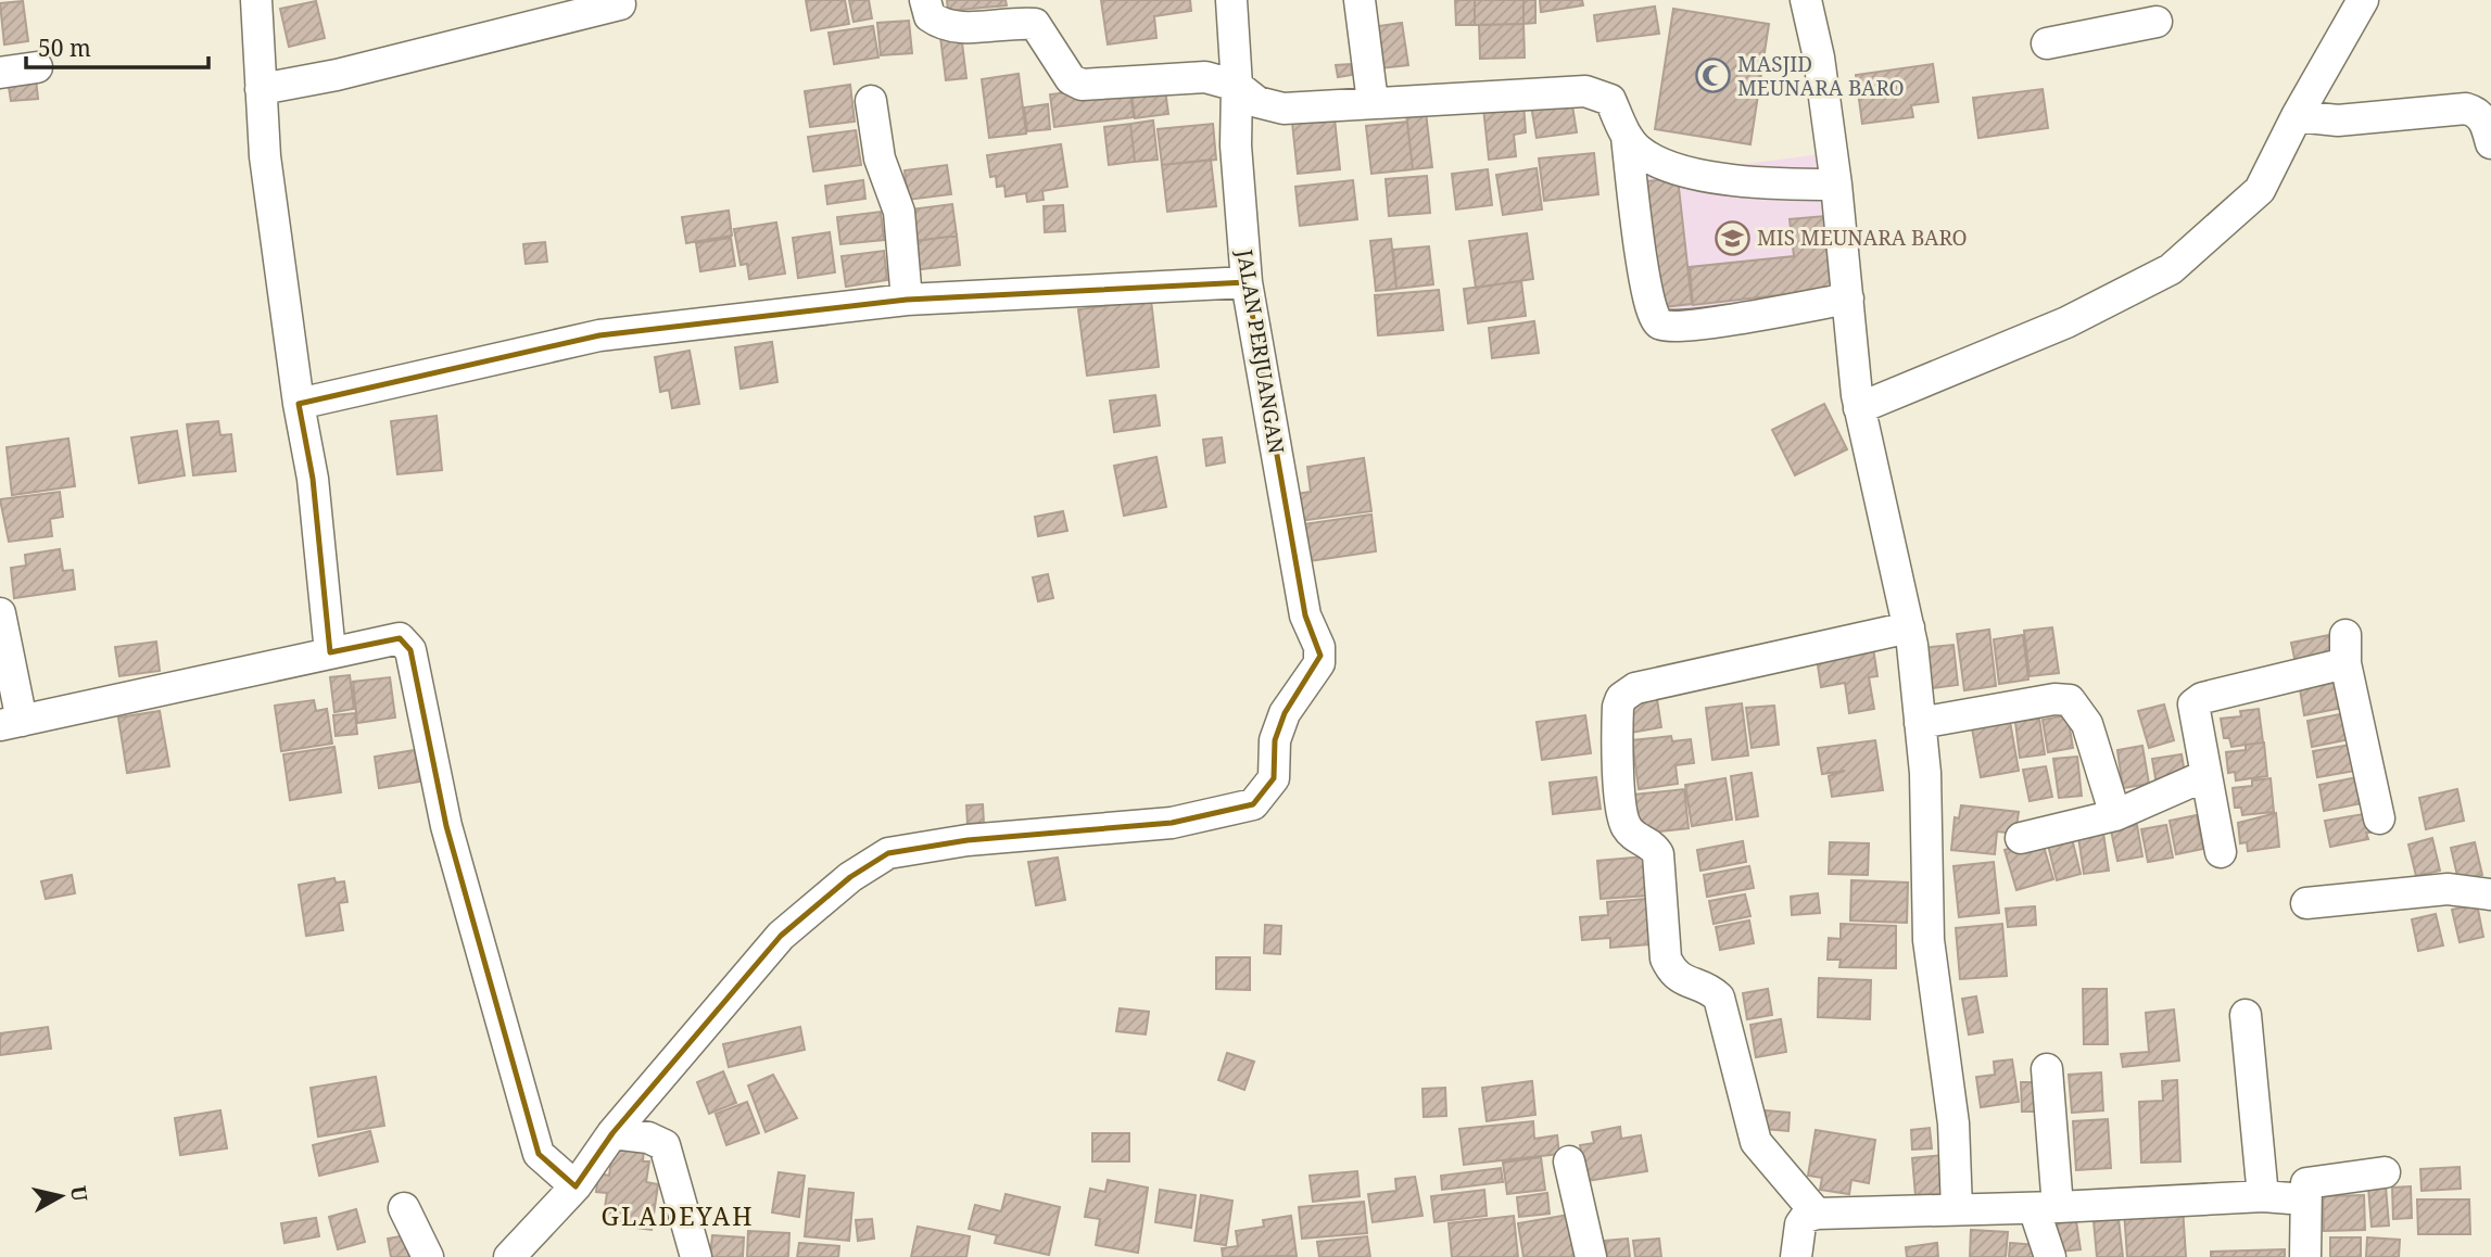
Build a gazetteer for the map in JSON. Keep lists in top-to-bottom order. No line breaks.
{"streets":{"street":["JALAN PERJUANGAN"]},"districts":["GLADEYAH"],"places":{"mosque":["MASJID MEUNARA BARO"],"school or university":["MIS MEUNARA BARO"]},"scale_bar":"50 m","north":"right"}
